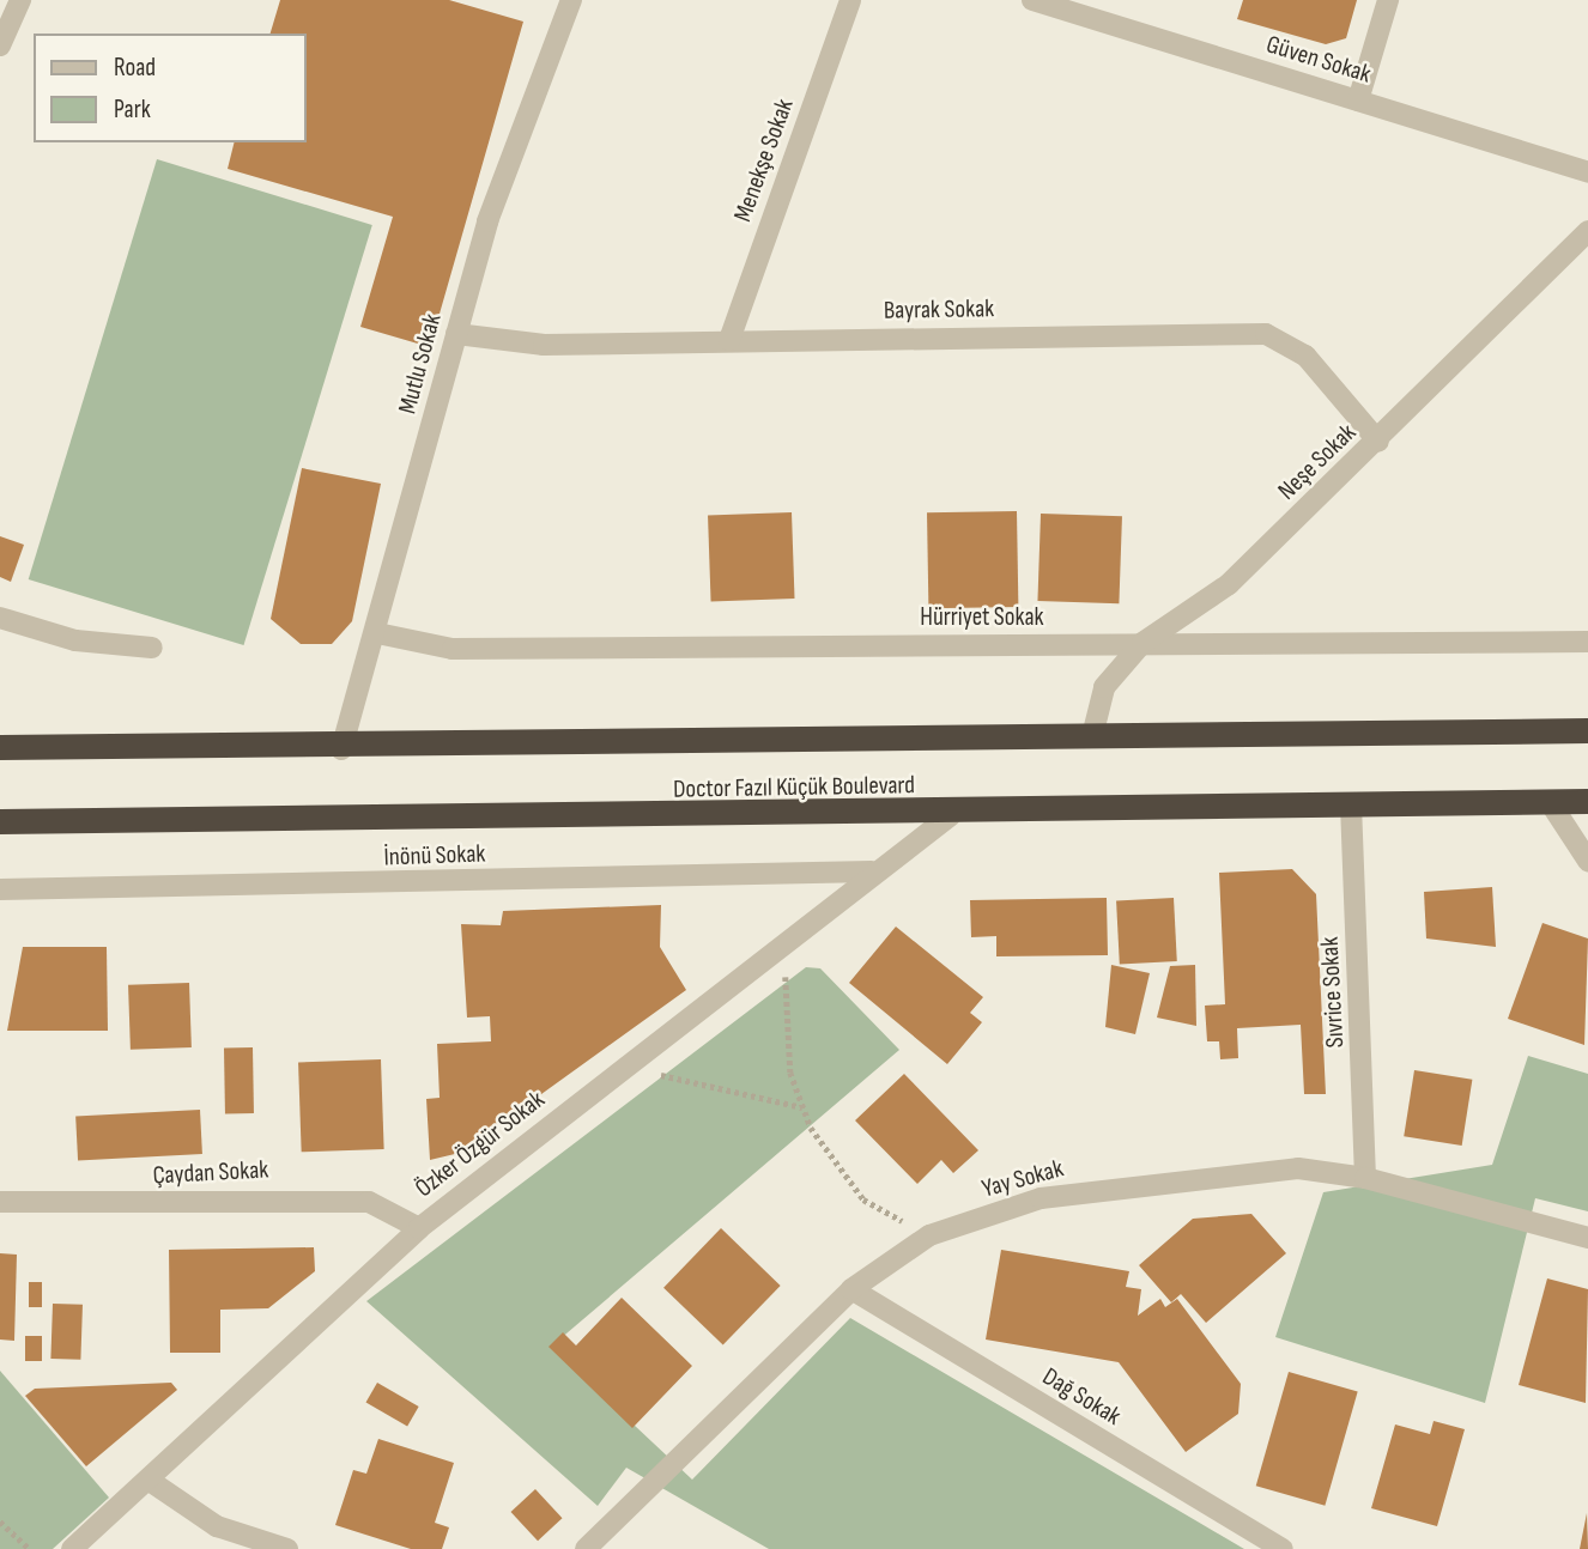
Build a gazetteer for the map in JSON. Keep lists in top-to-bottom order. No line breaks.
{"streets":{"highway":["Doctor Fazıl Küçük Boulevard"],"street":["Güven Sokak","Menekşe Sokak","Bayrak Sokak","Mutlu Sokak","Neşe Sokak","Hürriyet Sokak","İnönü Sokak","Sıvrice Sokak","Özker Özgür Sokak","Çaydan Sokak","Yay Sokak","Dağ Sokak"]},"crossings":[["Menekşe Sokak","Bayrak Sokak"],["Bayrak Sokak","Mutlu Sokak"],["Bayrak Sokak","Neşe Sokak"],["Mutlu Sokak","Hürriyet Sokak"],["Mutlu Sokak","Doctor Fazıl Küçük Boulevard"],["Neşe Sokak","Hürriyet Sokak"],["Neşe Sokak","Doctor Fazıl Küçük Boulevard"],["Doctor Fazıl Küçük Boulevard","Sıvrice Sokak"],["Doctor Fazıl Küçük Boulevard","Özker Özgür Sokak"],["İnönü Sokak","Özker Özgür Sokak"],["Sıvrice Sokak","Yay Sokak"],["Özker Özgür Sokak","Çaydan Sokak"],["Yay Sokak","Dağ Sokak"]],"legend":["Road","Park"]}
